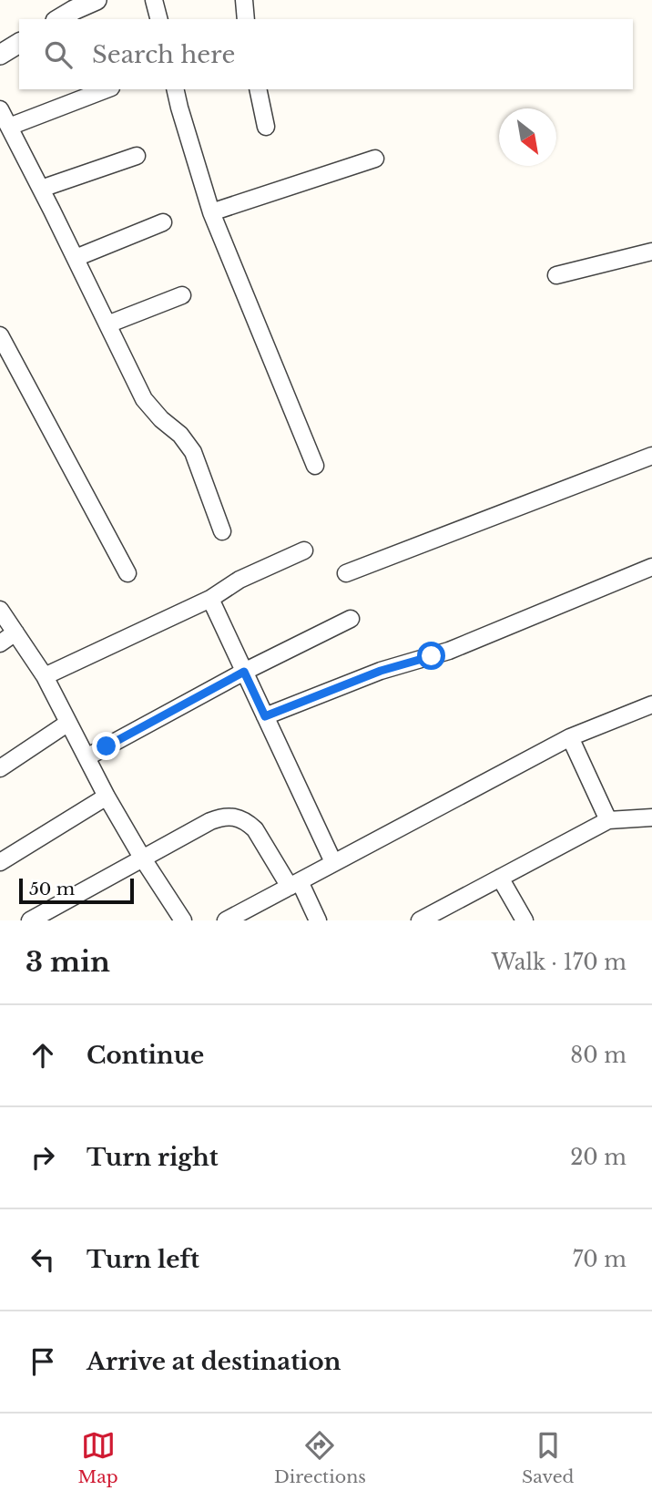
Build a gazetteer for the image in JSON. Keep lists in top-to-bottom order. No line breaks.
{"scale_bar":"50 m","north":"bottom right","page":{"search":"Search here","scale":"50 m","heading":["3 min","Walk · 170 m"],"list":[["Continue","80 m"],["Turn right","20 m"],["Turn left","70 m"],"Arrive at destination"],"nav":["Map","Directions","Saved"]}}
